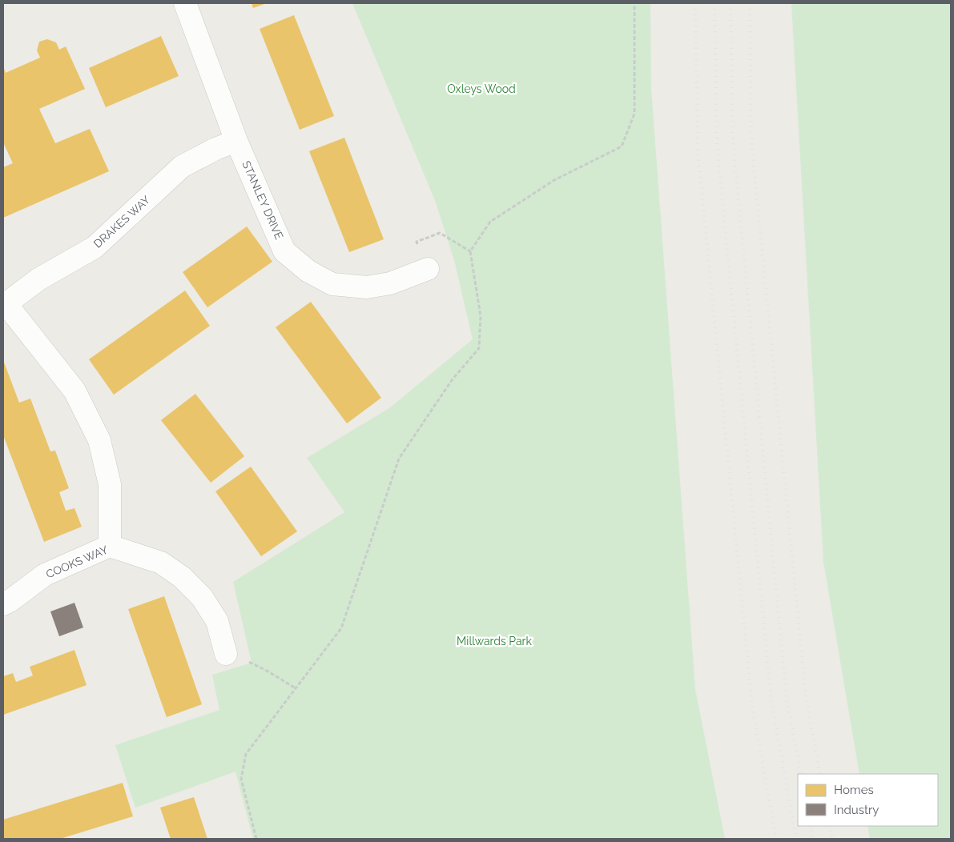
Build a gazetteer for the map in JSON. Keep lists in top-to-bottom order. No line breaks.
{"streets":{"street":["STANLEY DRIVE","DRAKES WAY","COOKS WAY"]},"crossings":[["STANLEY DRIVE","DRAKES WAY"],["DRAKES WAY","COOKS WAY"]],"parks":["Oxleys Wood","Millwards Park"],"legend":["Homes","Industry"]}
